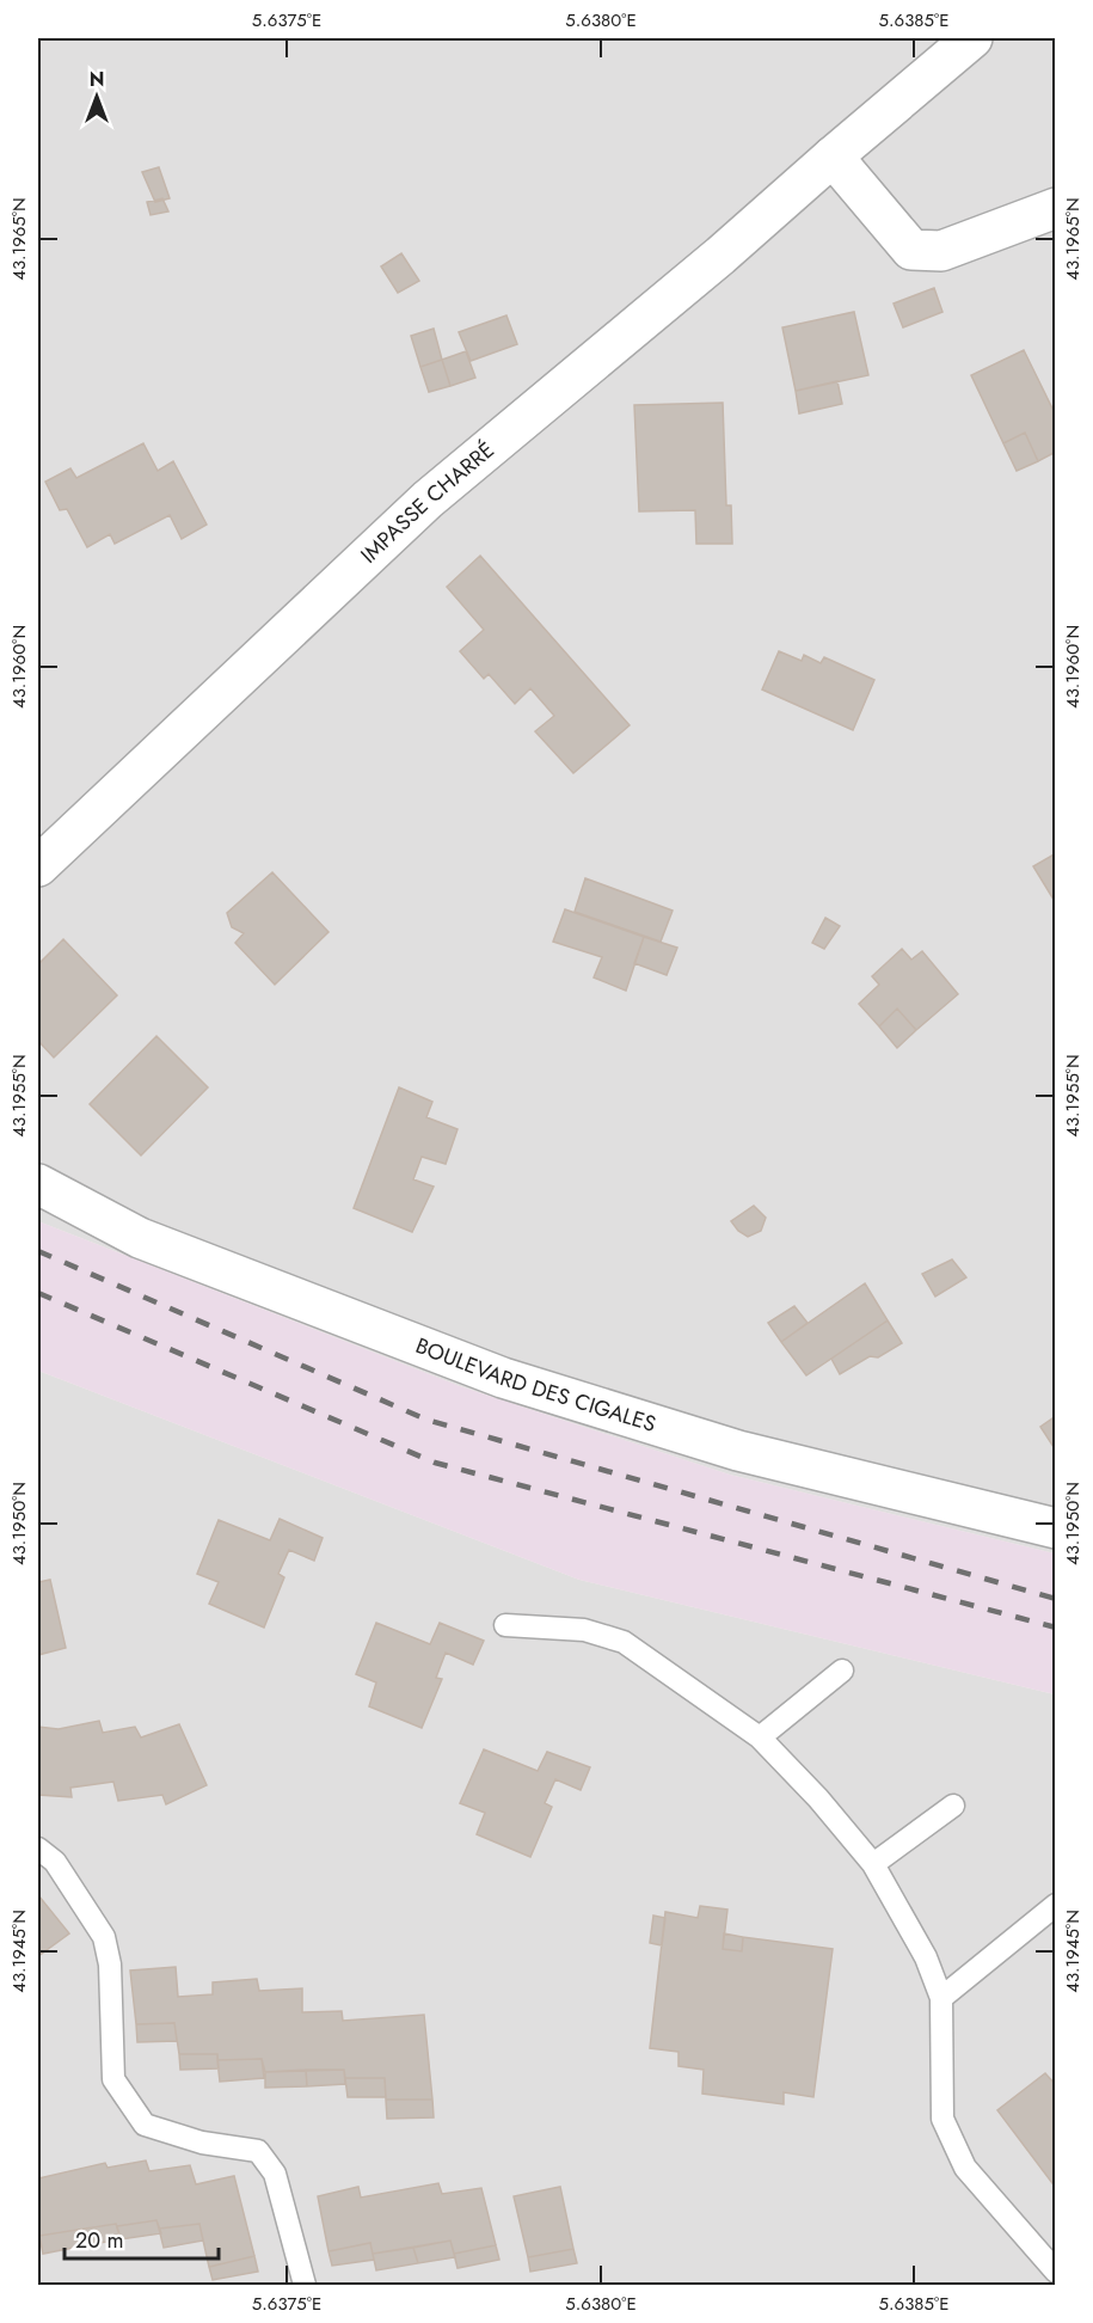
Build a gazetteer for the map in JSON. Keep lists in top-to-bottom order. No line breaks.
{"streets":{"street":["IMPASSE CHARRÉ","BOULEVARD DES CIGALES"]},"scale_bar":"20 m","north":"top","coordinates":["5.6375°E","5.6380°E","5.6385°E","43.1965°N","43.1960°N","43.1955°N","43.1950°N","43.1945°N"]}
